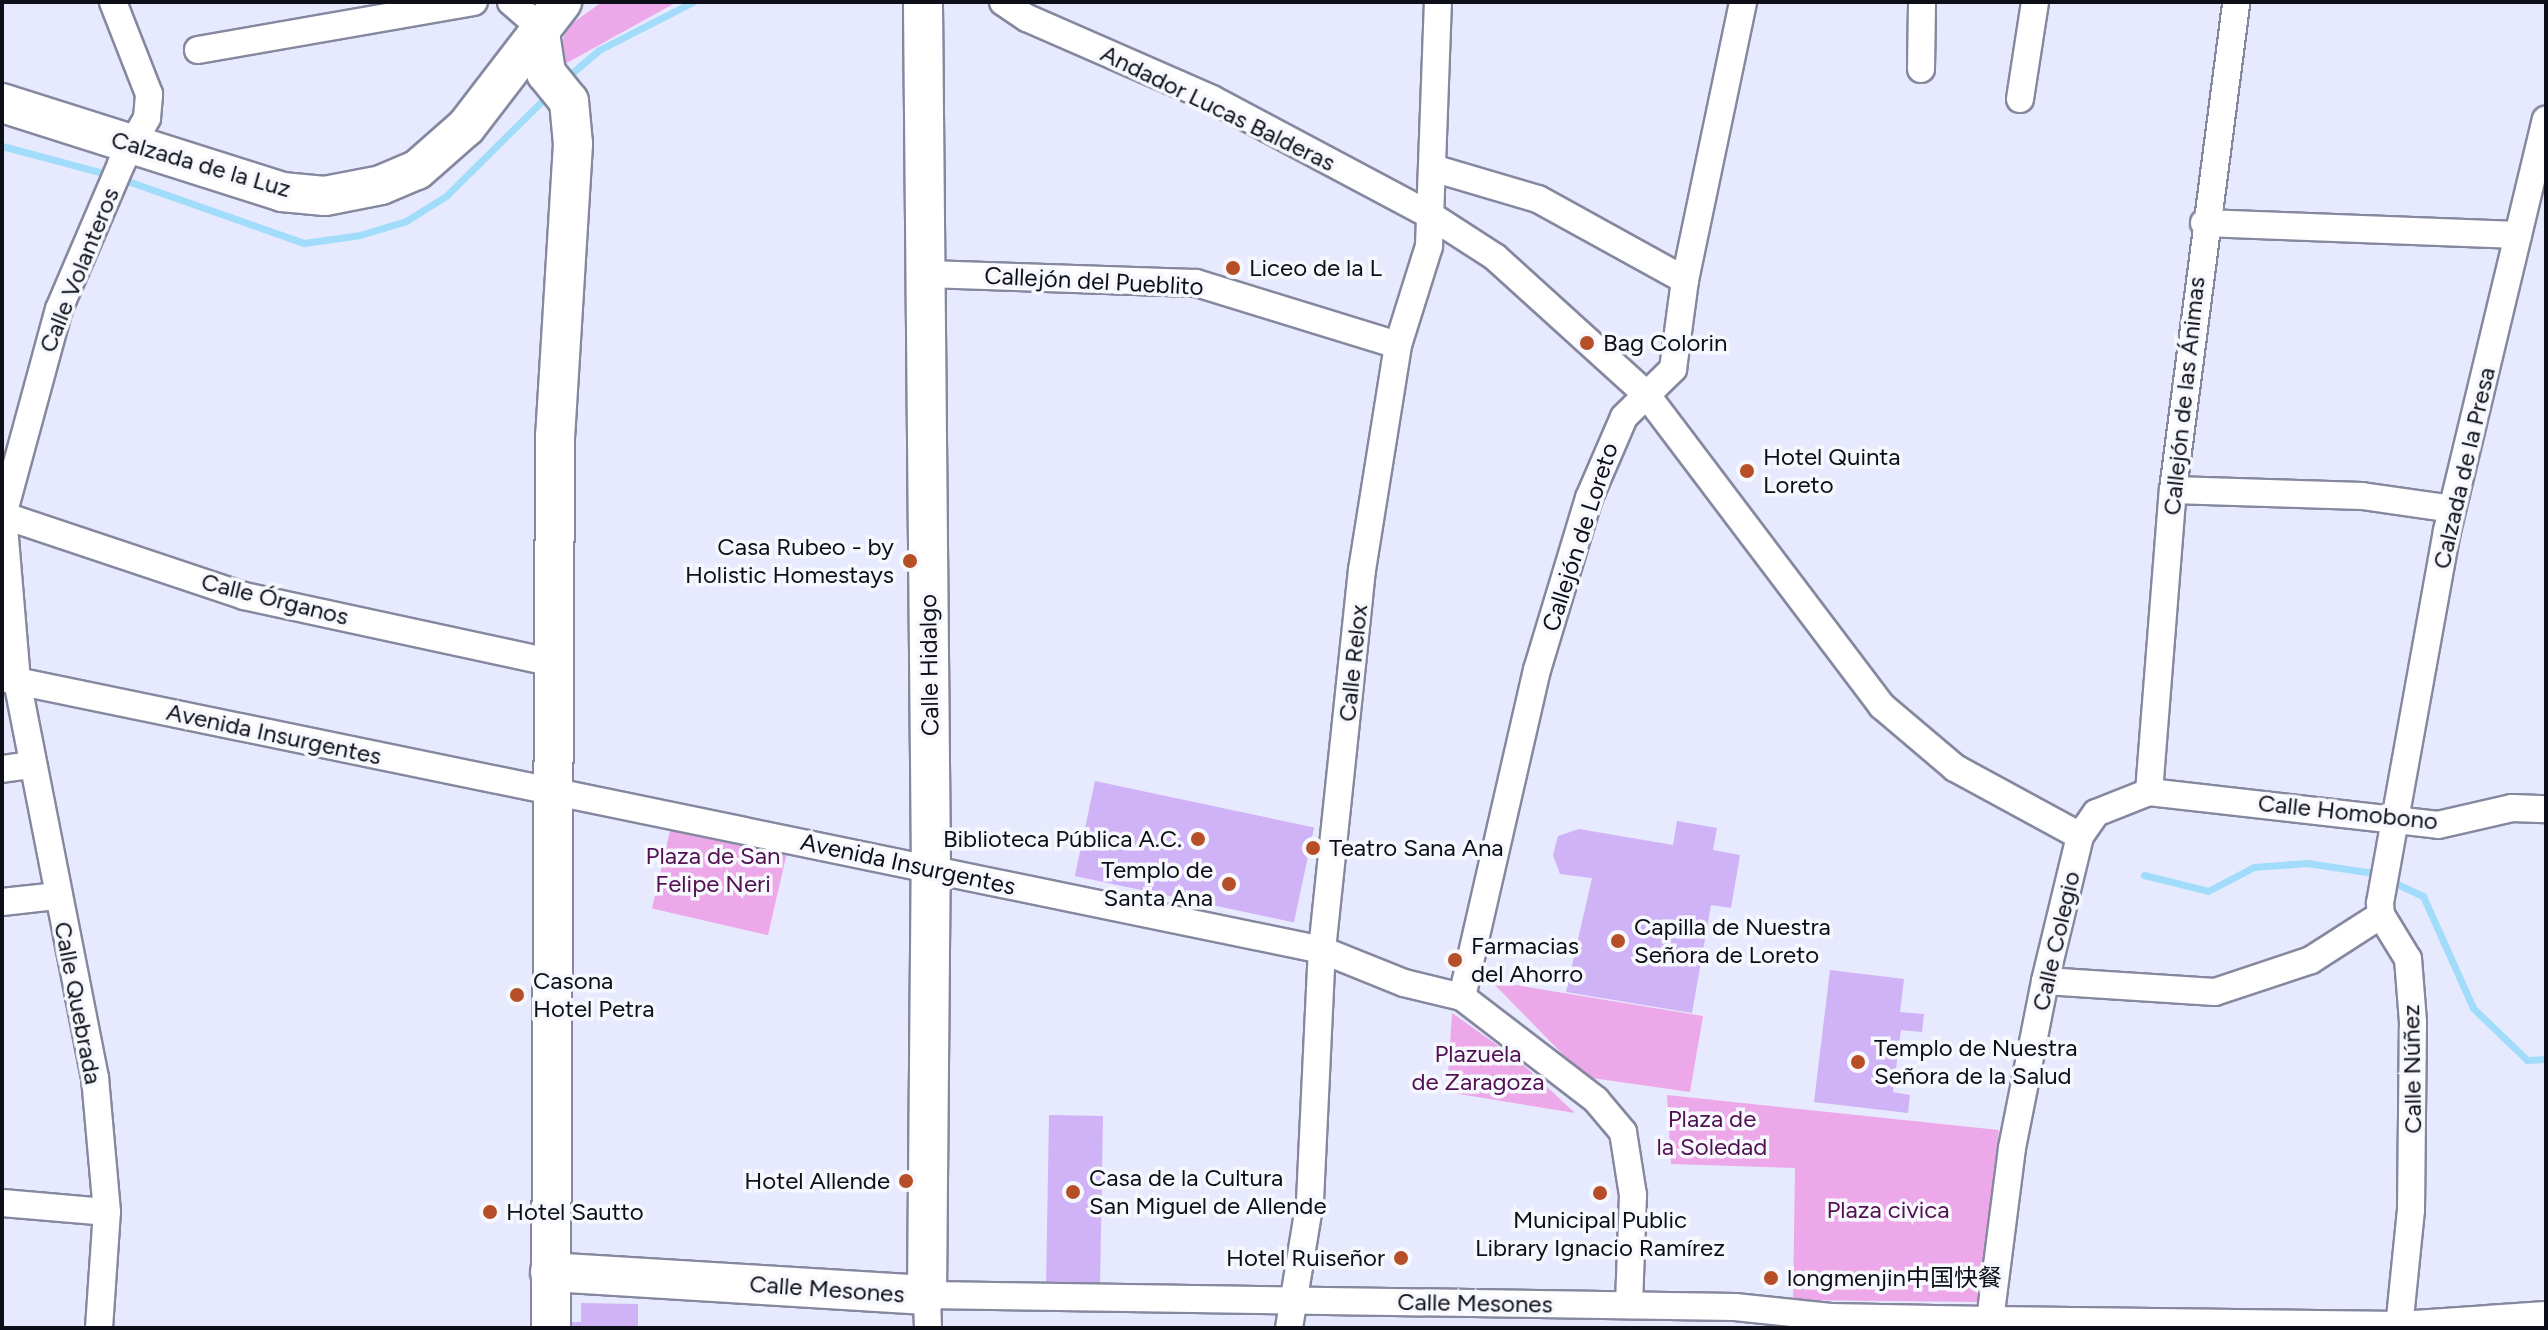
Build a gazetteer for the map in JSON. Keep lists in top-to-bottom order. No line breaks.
{"streets":{"main road":["Calzada de la Luz","Calle Hidalgo","Calle Mesones"],"street":["Andador Lucas Balderas","Calle Volanteros","Callejón del Pueblito","Callejón de las Ánimas","Calzada de la Presa","Callejón de Loreto","Calle Órganos","Calle Relox","Avenida Insurgentes","Calle Homobono","Calle Colegio","Calle Quebrada","Calle Núñez"]},"crossings":[["Andador Lucas Balderas","Callejón de Loreto"],["Andador Lucas Balderas","Calle Relox"],["Andador Lucas Balderas","Calle Colegio"],["Calzada de la Luz","Calle Volanteros"],["Calle Volanteros","Calle Órganos"],["Calle Volanteros","Avenida Insurgentes"],["Calle Volanteros","Calle Quebrada"],["Callejón del Pueblito","Calle Relox"],["Callejón del Pueblito","Calle Hidalgo"],["Callejón de las Ánimas","Calle Homobono"],["Calzada de la Presa","Calle Homobono"],["Callejón de Loreto","Avenida Insurgentes"],["Calle Relox","Avenida Insurgentes"],["Calle Relox","Calle Mesones"],["Calle Hidalgo","Avenida Insurgentes"],["Calle Hidalgo","Calle Mesones"],["Avenida Insurgentes","Calle Quebrada"],["Avenida Insurgentes","Calle Mesones"],["Calle Colegio","Calle Mesones"],["Calle Núñez","Calle Mesones"]],"parks":["Plaza de San Felipe Neri","Plazuela de Zaragoza","Plaza de la Soledad","Plaza civica"],"places":["Liceo de la L","Bag Colorin","Hotel Quinta Loreto","Casa Rubeo - by Holistic Homestays","Biblioteca Pública A.C.","Teatro Sana Ana","Templo de Santa Ana","Capilla de Nuestra Señora de Loreto","Farmacias del Ahorro","Casona Hotel Petra","Templo de Nuestra Señora de la Salud","Hotel Allende","Casa de la Cultura San Miguel de Allende","Municipal Public Library Ignacio Ramírez","Hotel Sautto","Hotel Ruiseñor","longmenjin中国快餐"]}
